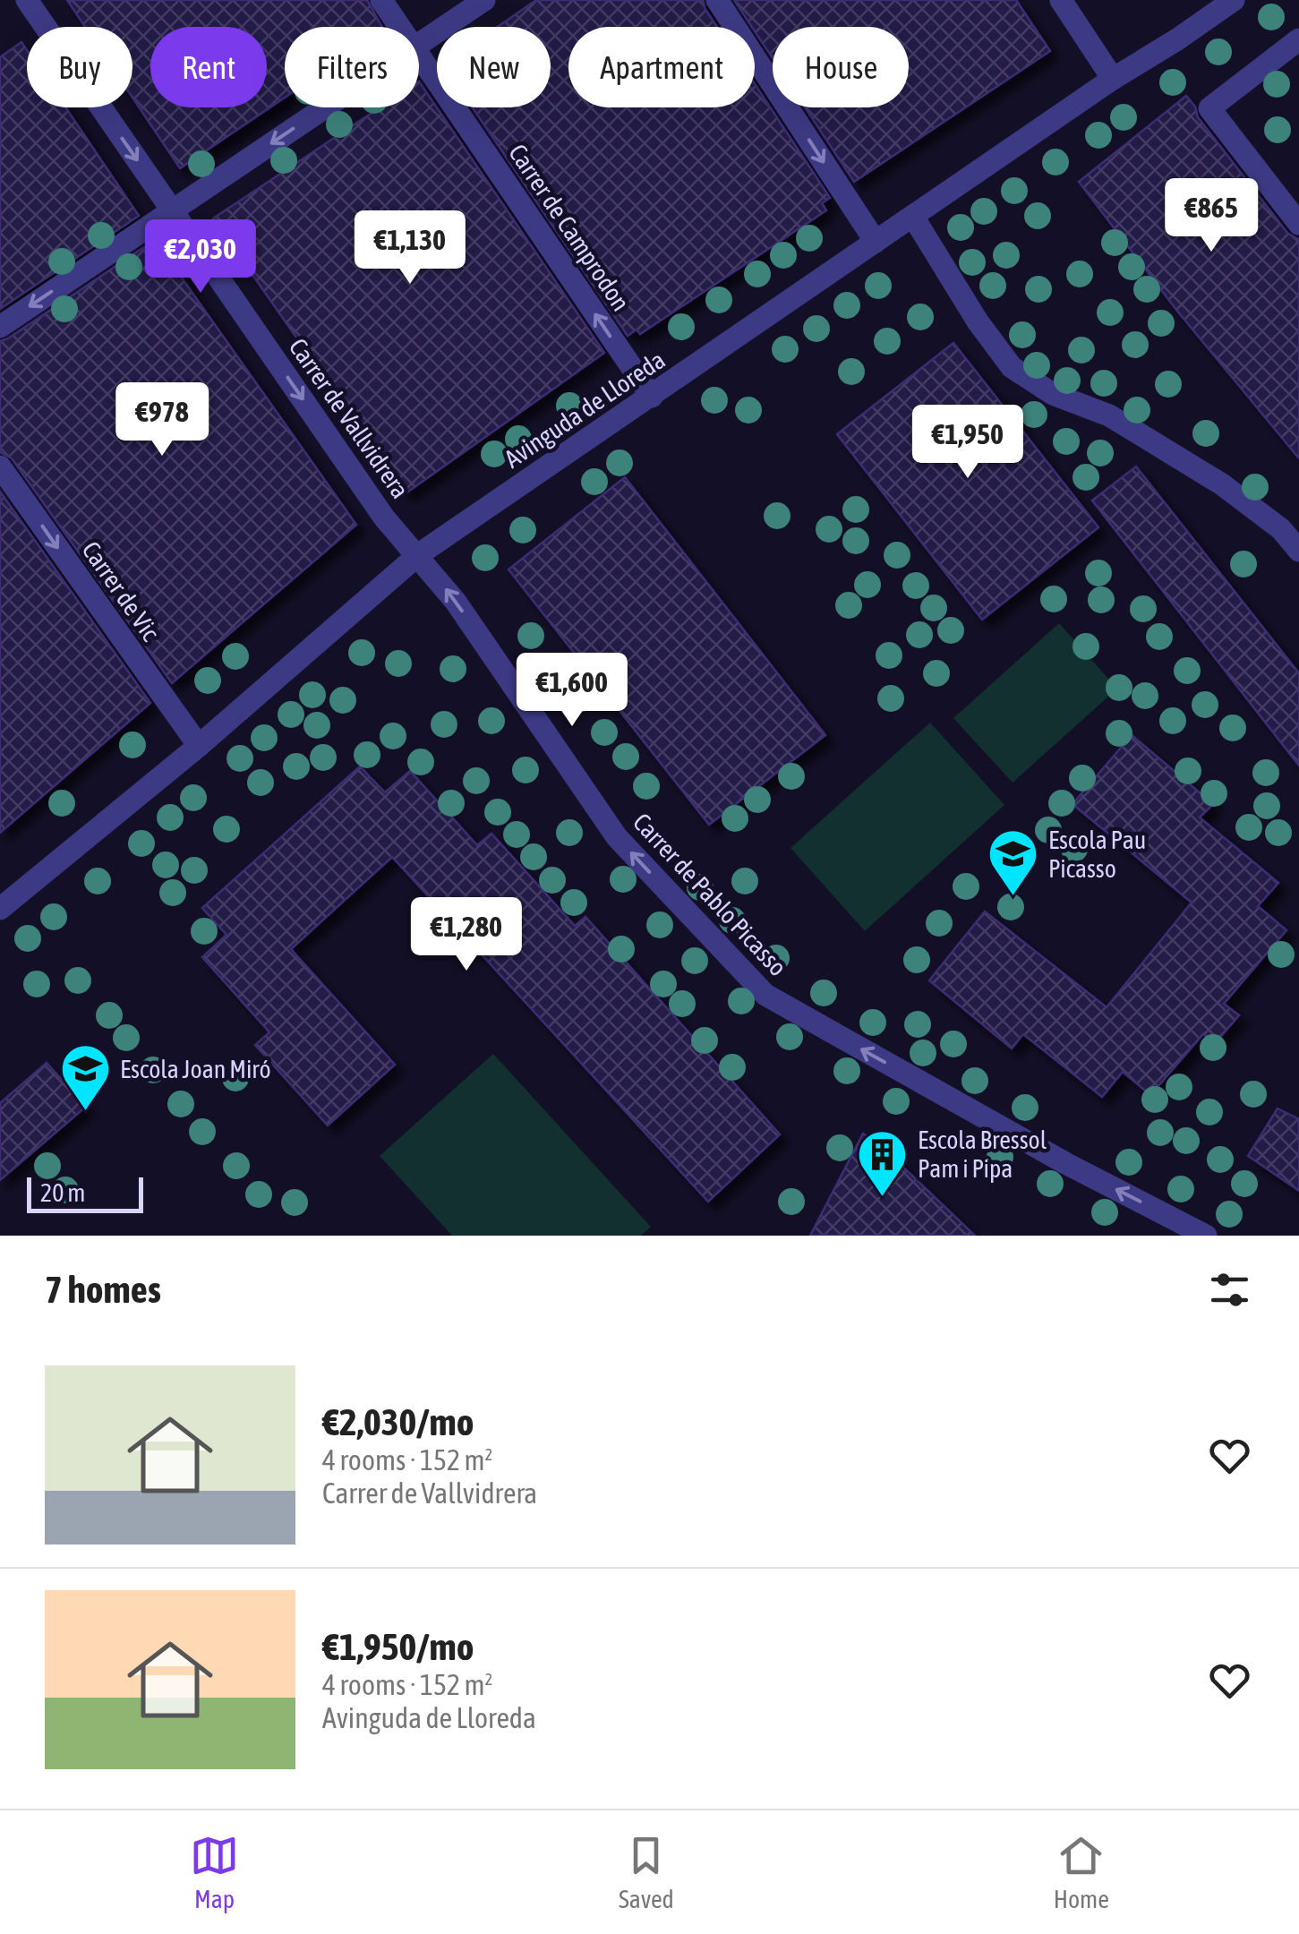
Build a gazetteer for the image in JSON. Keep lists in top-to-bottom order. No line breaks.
{"streets":{"street":["Carrer de Camprodon","Avinguda de Lloreda","Carrer de Vallvidrera","Carrer de Vic","Carrer de Pablo Picasso"]},"crossings":[["Carrer de Camprodon","Avinguda de Lloreda"],["Avinguda de Lloreda","Carrer de Vallvidrera"],["Avinguda de Lloreda","Carrer de Vic"],["Avinguda de Lloreda","Carrer de Pablo Picasso"],["Carrer de Vallvidrera","Carrer de Pablo Picasso"]],"one_way":["Carrer de Camprodon","Carrer de Vallvidrera","Carrer de Vic","Carrer de Pablo Picasso"],"places":{"school or university":["Escola Pau Picasso","Escola Joan Miró"],"building":["Escola Bressol Pam i Pipa"]},"scale_bar":"20 m","page":{"chip":["Buy","Rent","Filters","New","Apartment","House"],"price":["€865","€1,130","€2,030","€978","€1,950","€1,600","€1,280"],"scale":"20 m","heading":"7 homes","list":[{"name":"€2,030/mo","note":"4 rooms · 152 m² · Carrer de Vallvidrera"},{"name":"€1,950/mo","note":"4 rooms · 152 m² · Avinguda de Lloreda"}],"tabs":["Map","Saved","Home"]}}
